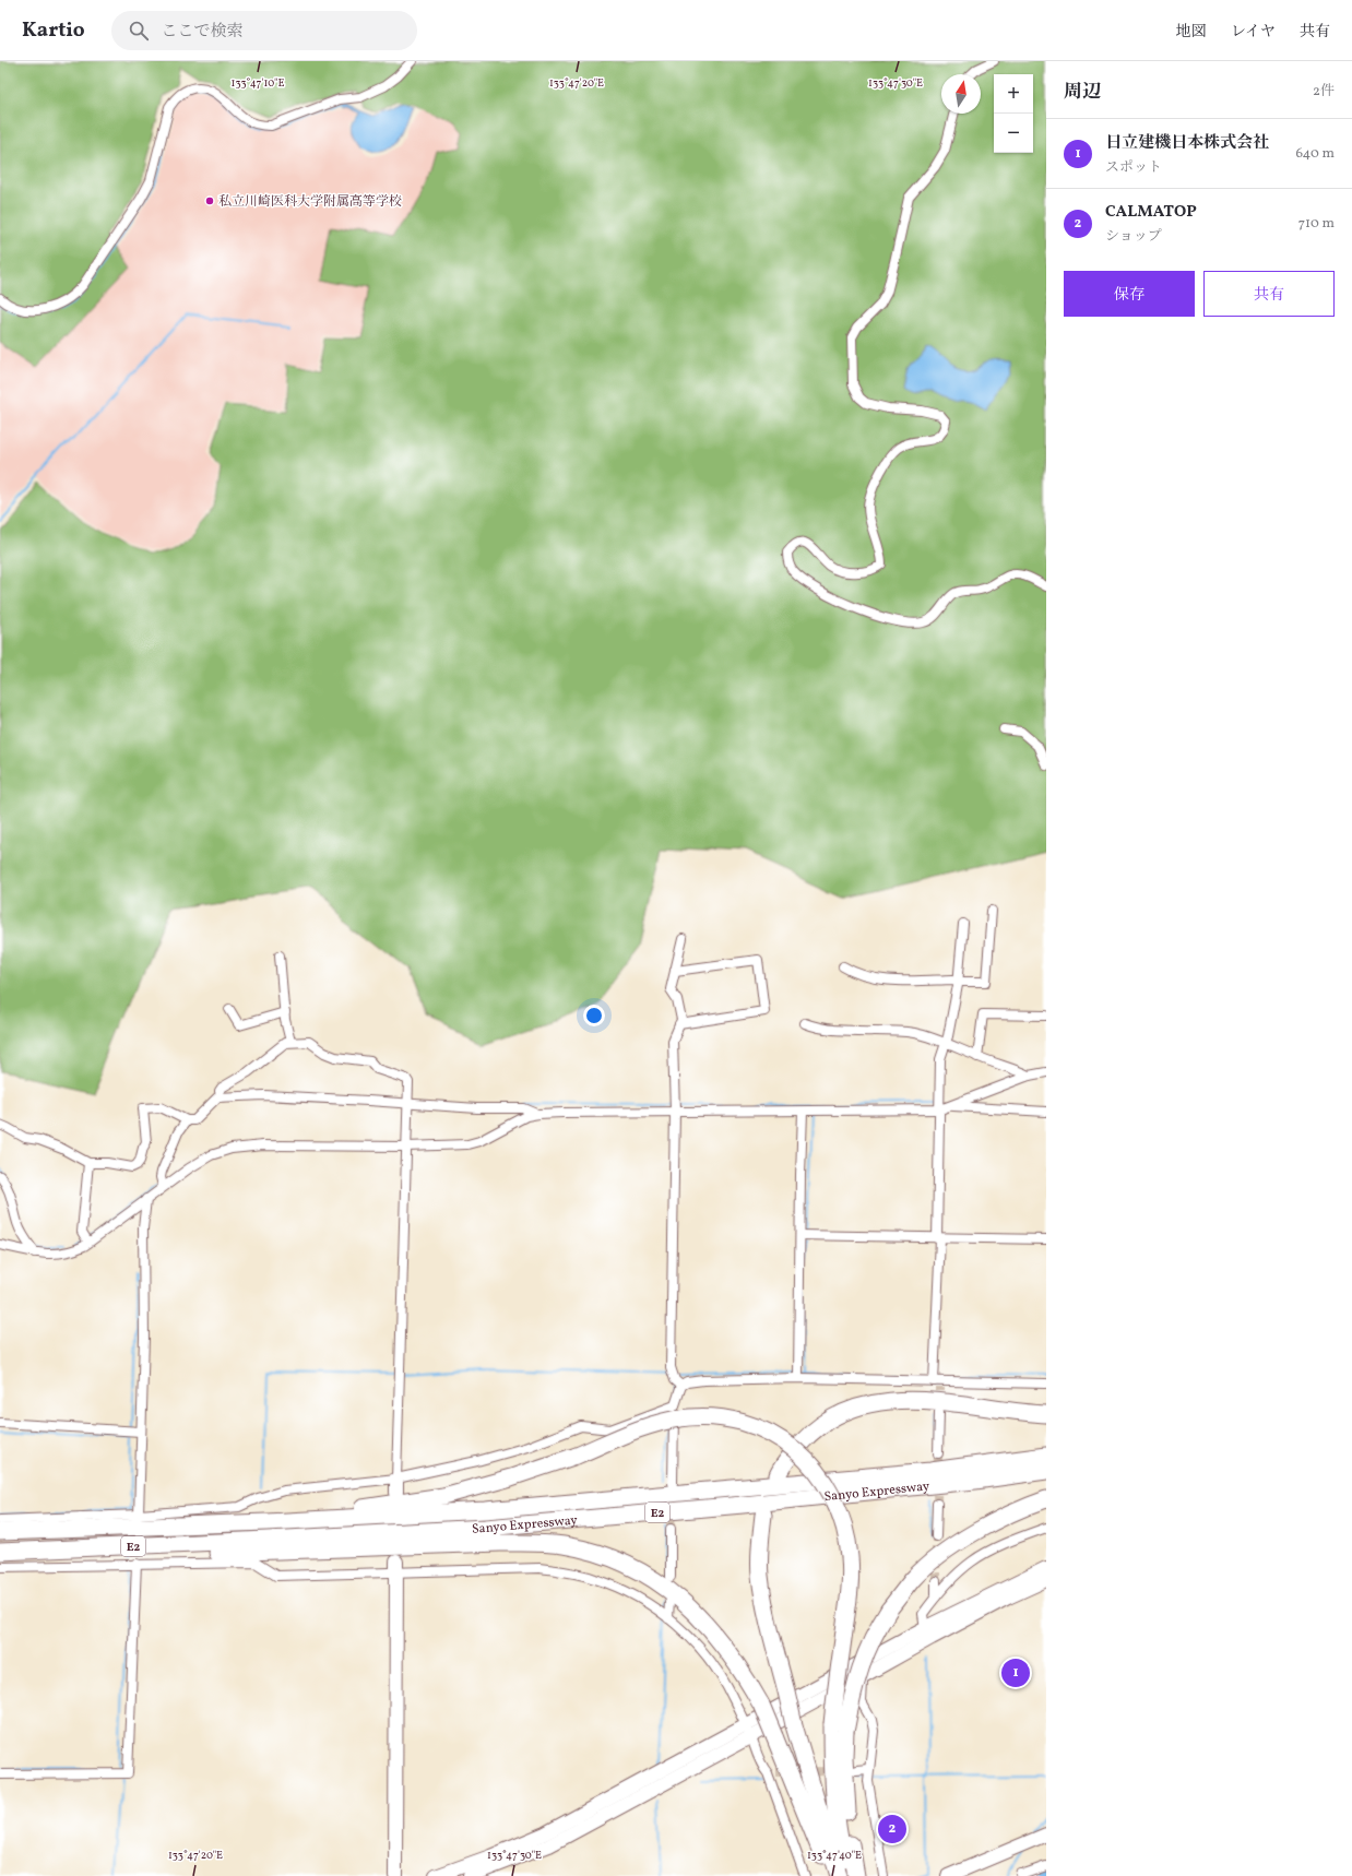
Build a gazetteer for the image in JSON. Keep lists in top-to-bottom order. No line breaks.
{"streets":{"highway":["Sanyo Expressway","E2"]},"places":["私立川崎医科大学附属高等学校"],"north":"top","page":{"header":"Kartio","search":"ここで検索","nav":["地図","レイヤ","共有"],"heading":["周辺","2件"],"map_buttons":["+","−"],"list":[{"mark":"1","name":"日立建機日本株式会社","note":"スポット","value":"640 m"},{"mark":"2","name":"CALMATOP","note":"ショップ","value":"710 m"}],"buttons":["保存","共有"],"pins":["1","2"]},"coordinates":["133°47'10\"E","133°47'20\"E","133°47'30\"E","133°47'40\"E"]}
